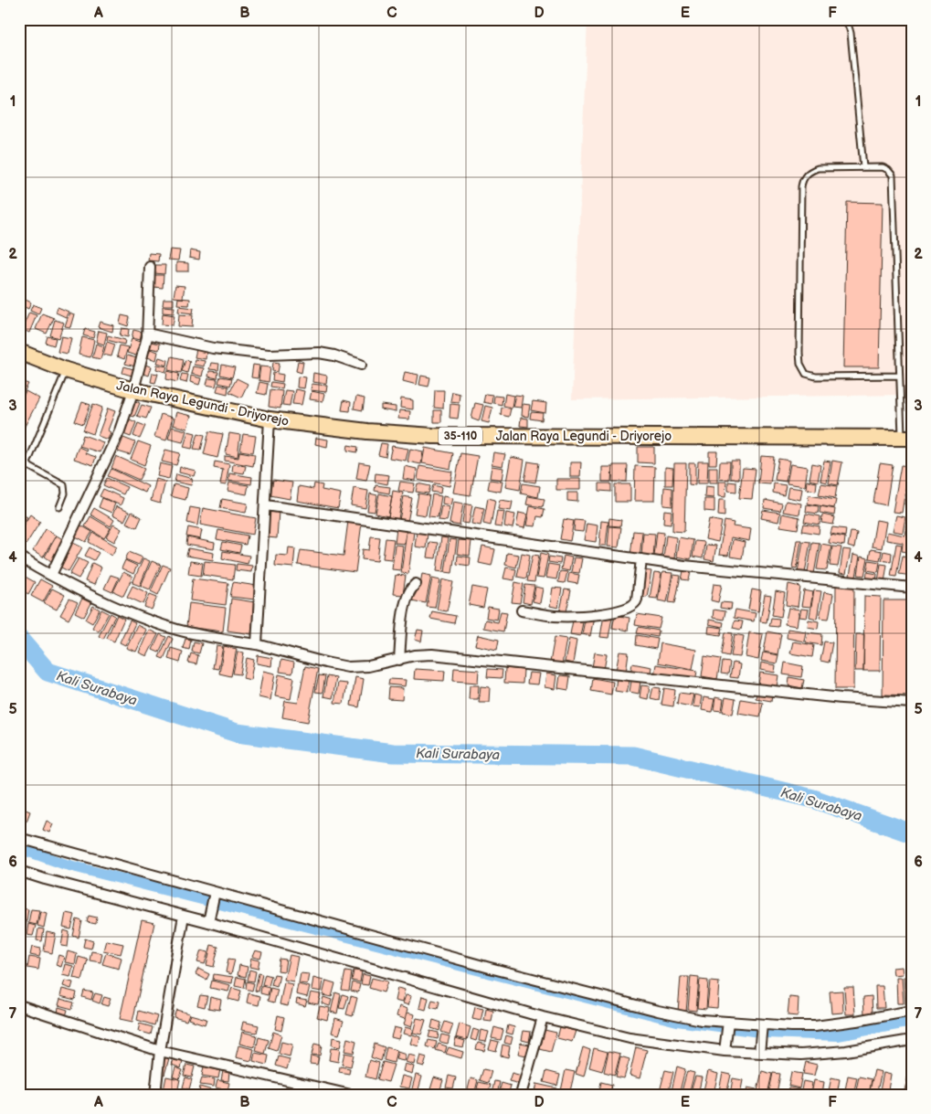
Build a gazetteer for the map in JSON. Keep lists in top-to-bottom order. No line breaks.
{"streets":{"main road":["Jalan Raya Legundi - Driyorejo","35-110"]},"water":["Kali Surabaya"],"grid":{"columns":["A","B","C","D","E","F"],"rows":["1","2","3","4","5","6","7"]}}
